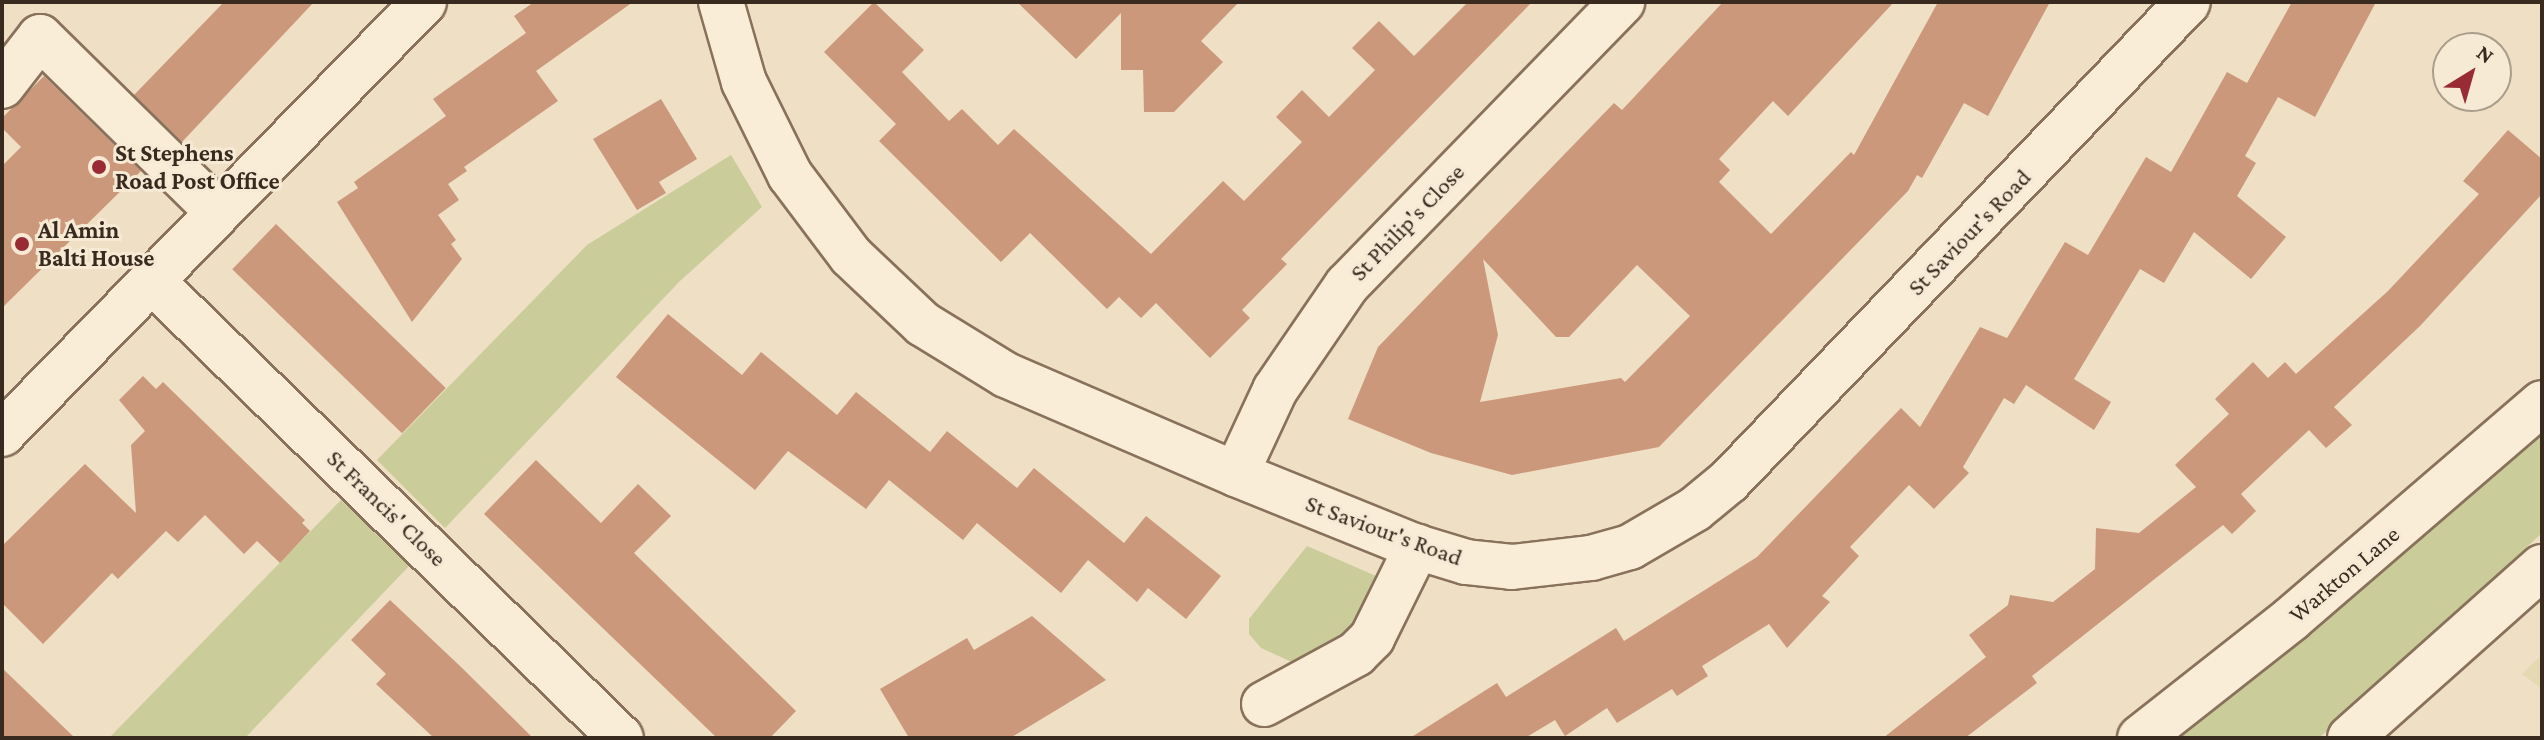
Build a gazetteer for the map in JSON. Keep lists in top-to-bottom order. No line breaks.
{"streets":{"street":["St Philip's Close","St Saviour's Road","St Francis' Close","Warkton Lane"]},"crossings":[["St Philip's Close","St Saviour's Road"]],"places":["St Stephens Road Post Office","Al Amin Balti House"],"north":"top right"}
